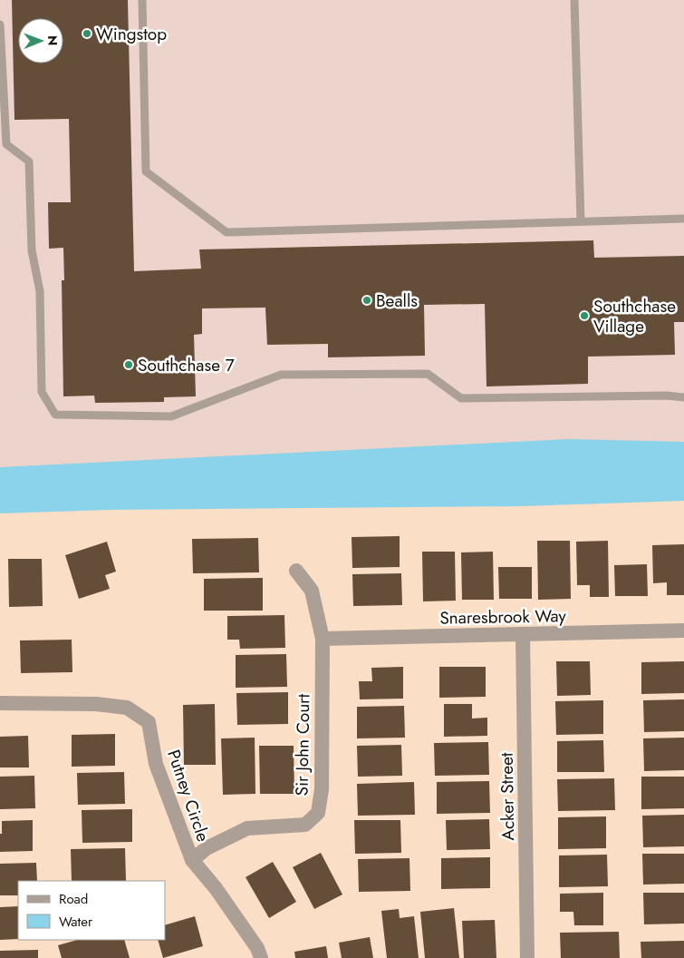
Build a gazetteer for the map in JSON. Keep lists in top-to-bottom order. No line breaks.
{"streets":{"street":["Snaresbrook Way","Sir John Court","Putney Circle","Acker Street"]},"crossings":[["Snaresbrook Way","Sir John Court"],["Snaresbrook Way","Acker Street"],["Sir John Court","Putney Circle"]],"places":["Wingstop","Bealls","Southchase Village","Southchase 7"],"legend":["Road","Water"],"north":"right"}
